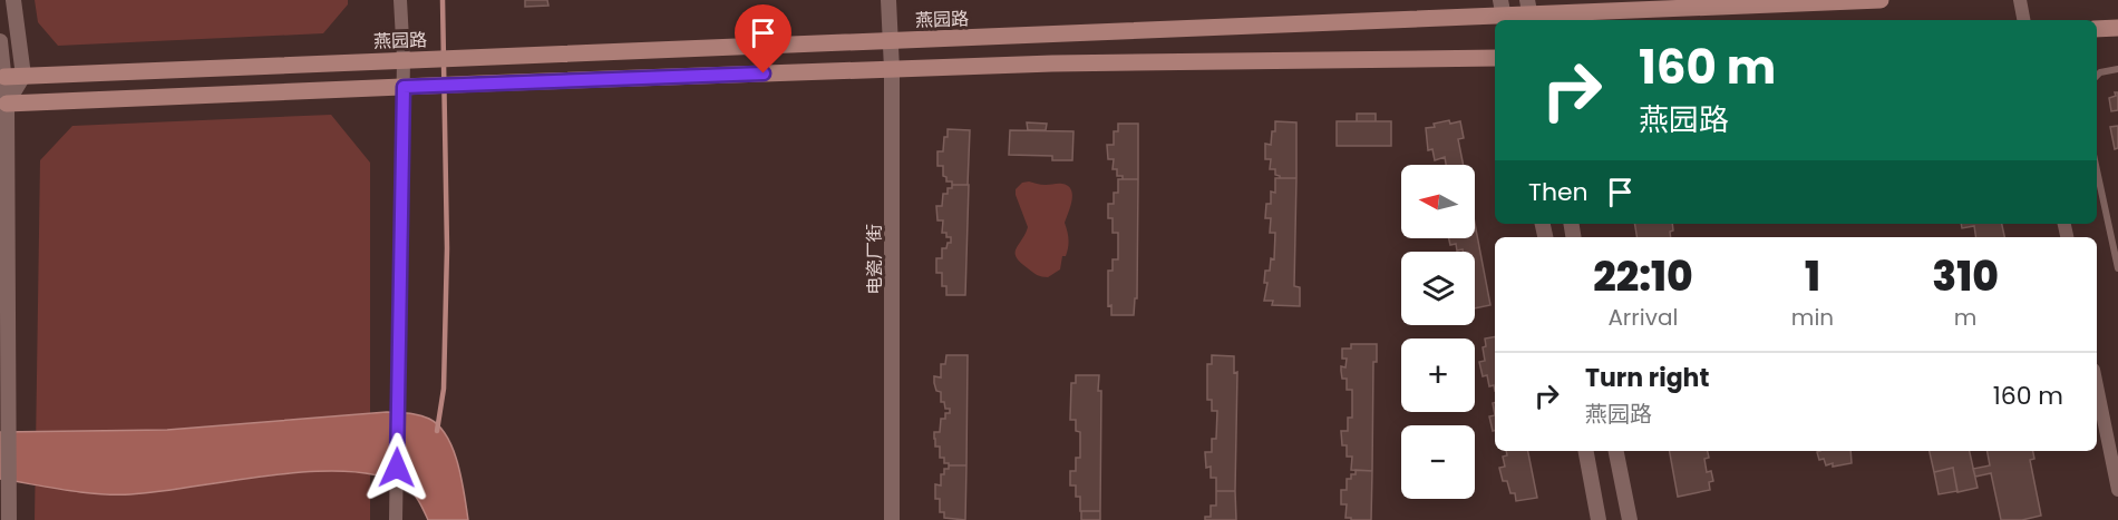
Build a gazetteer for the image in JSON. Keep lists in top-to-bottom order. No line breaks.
{"streets":{"main road":["燕园路"],"street":["电瓷厂街"]},"crossings":[["燕园路","电瓷厂街"]],"north":"left","page":{"turn":["160 m","燕园路"],"then":"Then","map_buttons":["+","−"],"eta":["22:10","Arrival","1","min","310","m"],"list":[{"name":"Turn right","note":"燕园路","value":"160 m"}]}}
